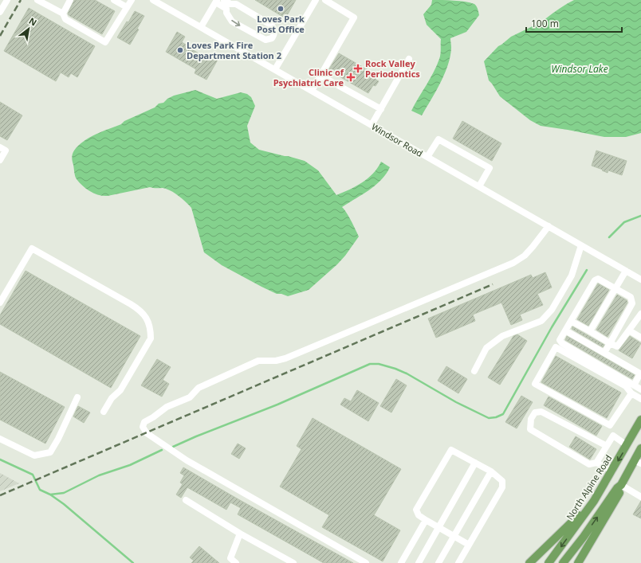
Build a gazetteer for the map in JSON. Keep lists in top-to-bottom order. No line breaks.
{"streets":{"main road":["North Alpine Road"],"street":["Windsor Road"]},"water":["Windsor Lake"],"places":{"other":["Loves Park Post Office","Loves Park Fire Department Station 2"],"health":["Rock Valley Periodontics","Clinic of Psychiatric Care"]},"scale_bar":"100 m","north":"top right"}
